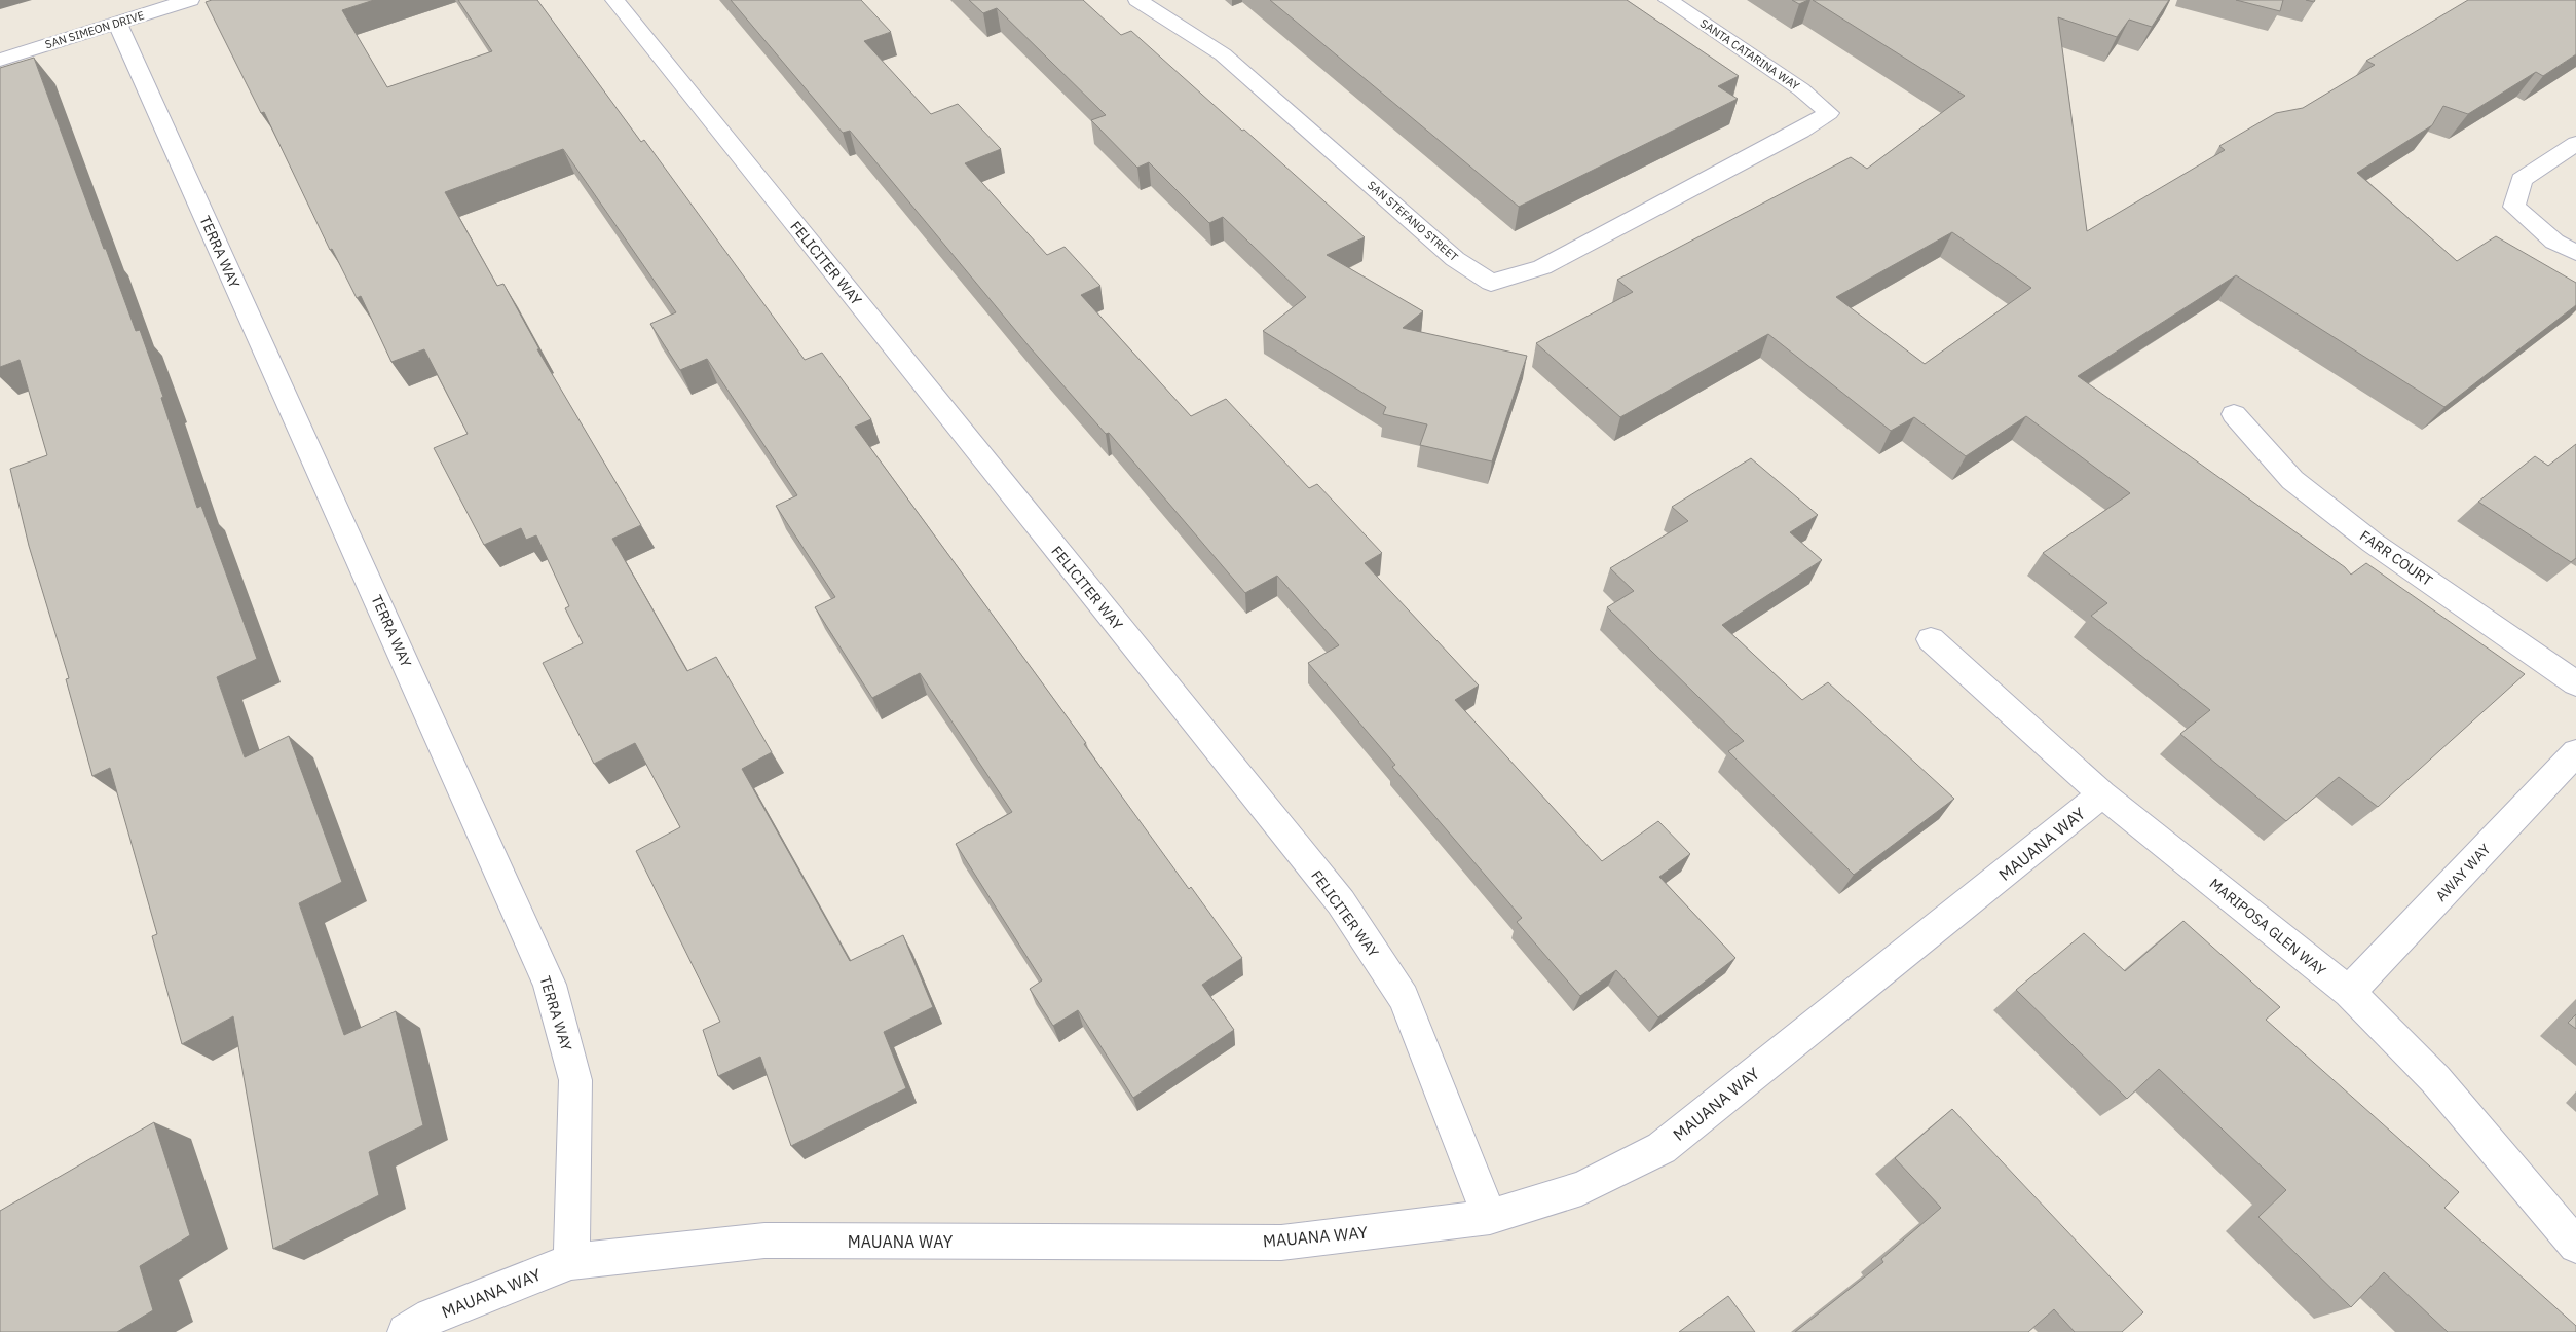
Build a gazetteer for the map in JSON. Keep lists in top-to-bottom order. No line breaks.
{"streets":{"street":["SAN SIMEON DRIVE","SANTA CATARINA WAY","SAN STEFANO STREET","TERRA WAY","FELICITER WAY","FARR COURT","MAUANA WAY","AWAY WAY","MARIPOSA GLEN WAY"]},"crossings":[["SAN SIMEON DRIVE","TERRA WAY"],["SANTA CATARINA WAY","SAN STEFANO STREET"],["TERRA WAY","MAUANA WAY"],["FELICITER WAY","MAUANA WAY"],["MAUANA WAY","MARIPOSA GLEN WAY"],["AWAY WAY","MARIPOSA GLEN WAY"]]}
